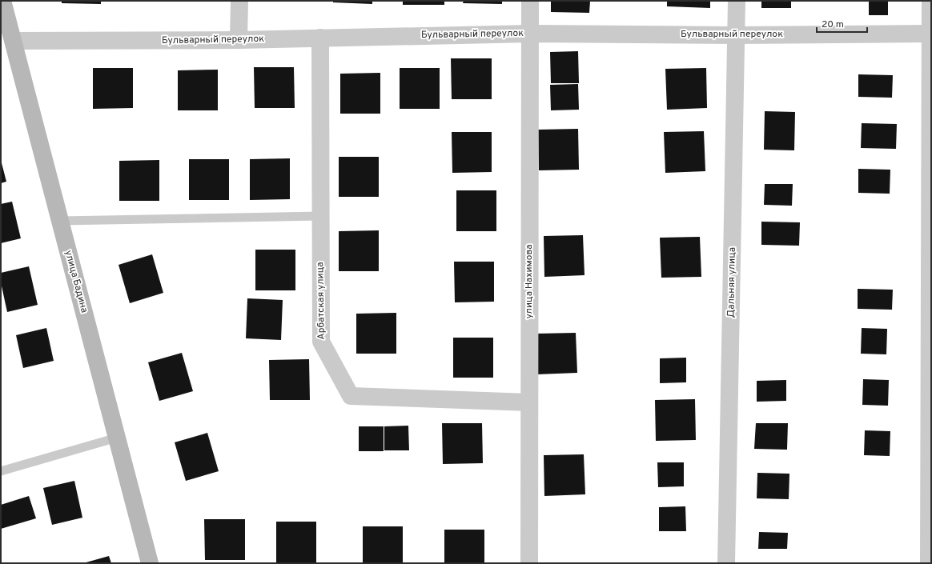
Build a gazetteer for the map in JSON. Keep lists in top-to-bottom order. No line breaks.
{"streets":{"street":["Бульварный переулок","улица Бадина","улица Нахимова","Дальняя улица","Арбатская улица"]},"crossings":[["Бульварный переулок","улица Бадина"],["Бульварный переулок","улица Нахимова"],["Бульварный переулок","Дальняя улица"],["Бульварный переулок","Арбатская улица"],["улица Нахимова","Арбатская улица"]],"scale_bar":"20 m"}
